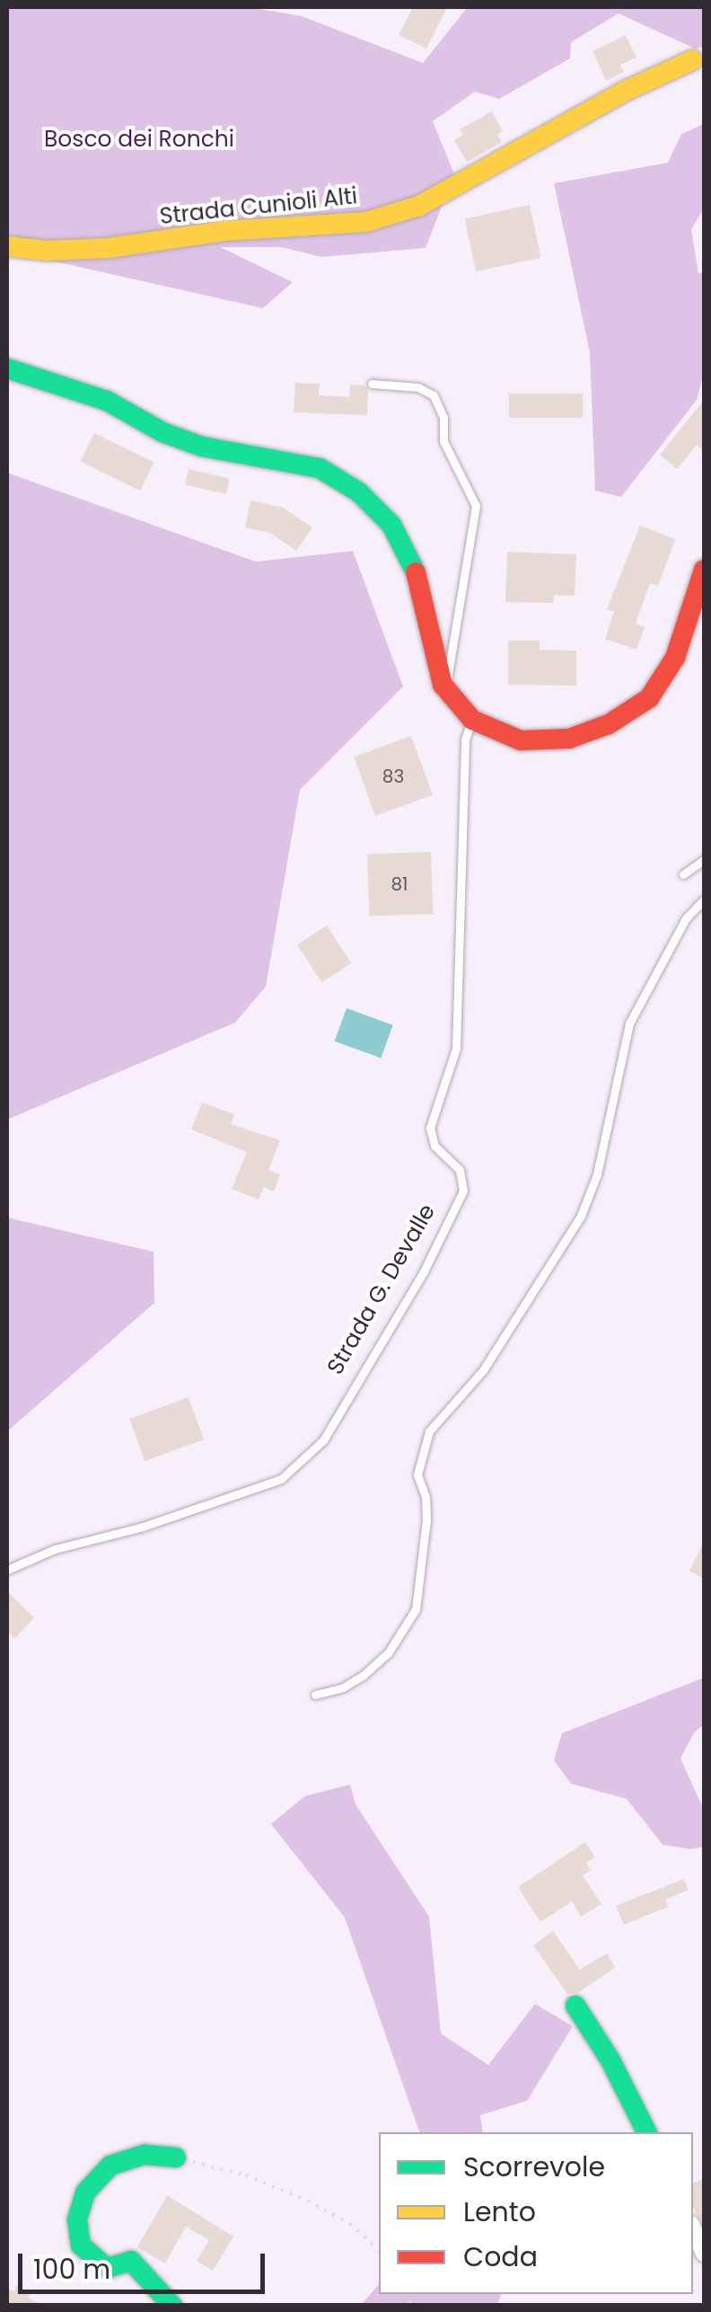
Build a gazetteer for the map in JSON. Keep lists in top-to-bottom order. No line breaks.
{"streets":{"street":["Strada Cunioli Alti"],"lane":["Strada G. Devalle"]},"parks":["Bosco dei Ronchi"],"house_numbers":["83","81"],"legend":["Scorrevole","Lento","Coda"],"scale_bar":"100 m"}
